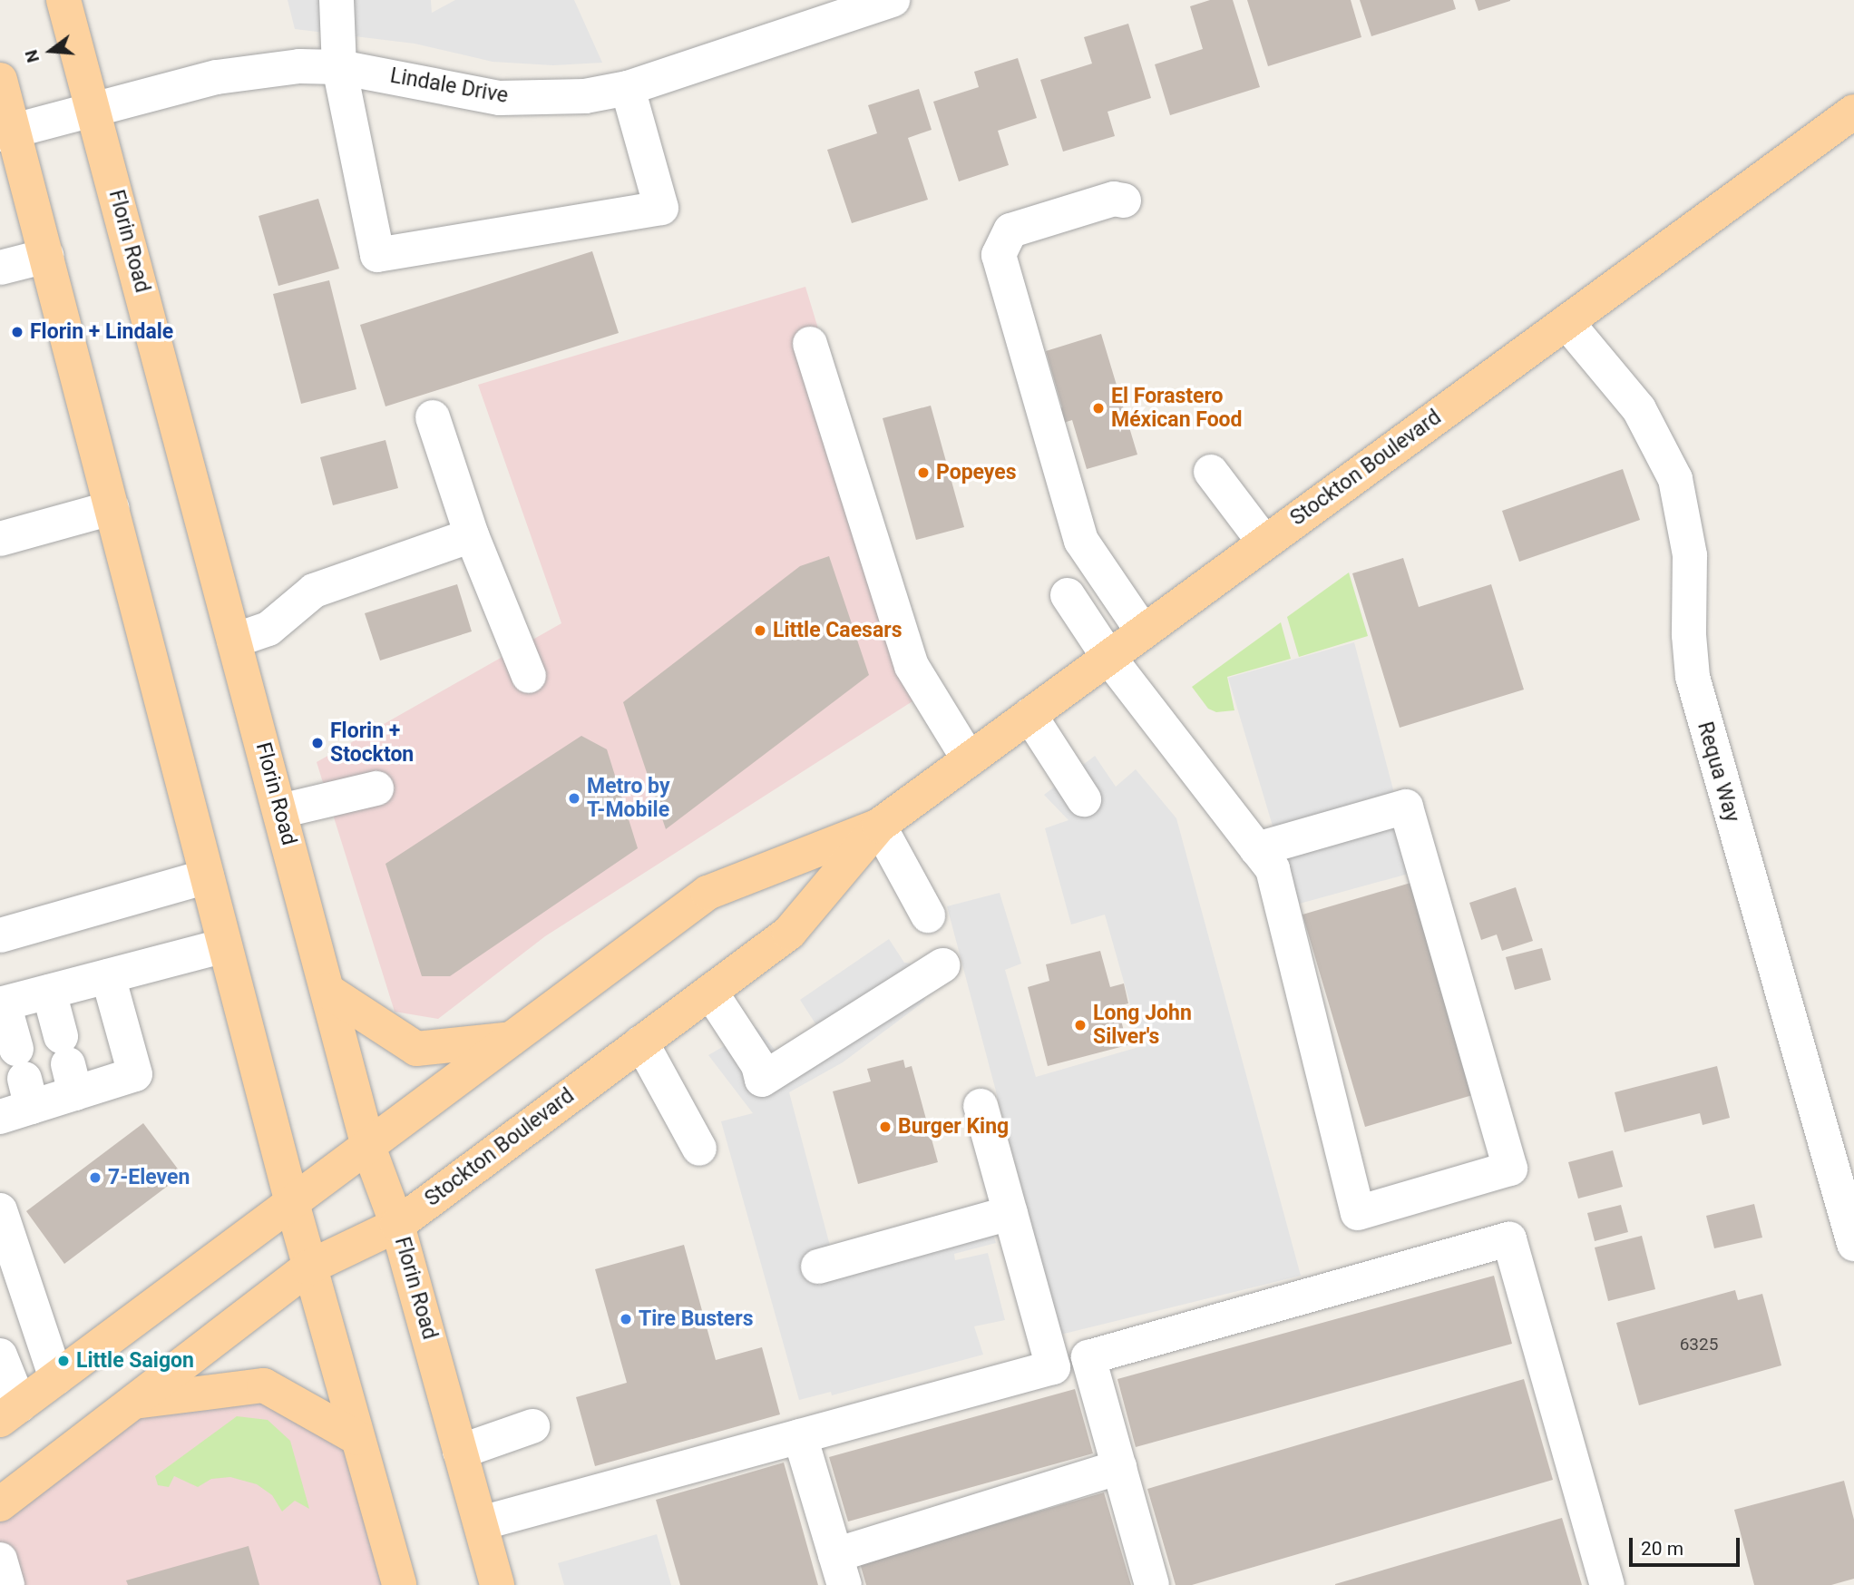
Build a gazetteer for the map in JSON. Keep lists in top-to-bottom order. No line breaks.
{"streets":{"main road":["Florin Road","Stockton Boulevard"],"street":["Lindale Drive","Requa Way"]},"crossings":[["Lindale Drive","Florin Road"],["Florin Road","Stockton Boulevard"],["Stockton Boulevard","Requa Way"]],"places":["Florin + Lindale","El Forastero Méxican Food","Popeyes","Little Caesars","Florin + Stockton","Metro by T-Mobile","Long John Silver's","Burger King","7-Eleven","Tire Busters","Little Saigon"],"house_numbers":["6325"],"scale_bar":"20 m","north":"left"}
